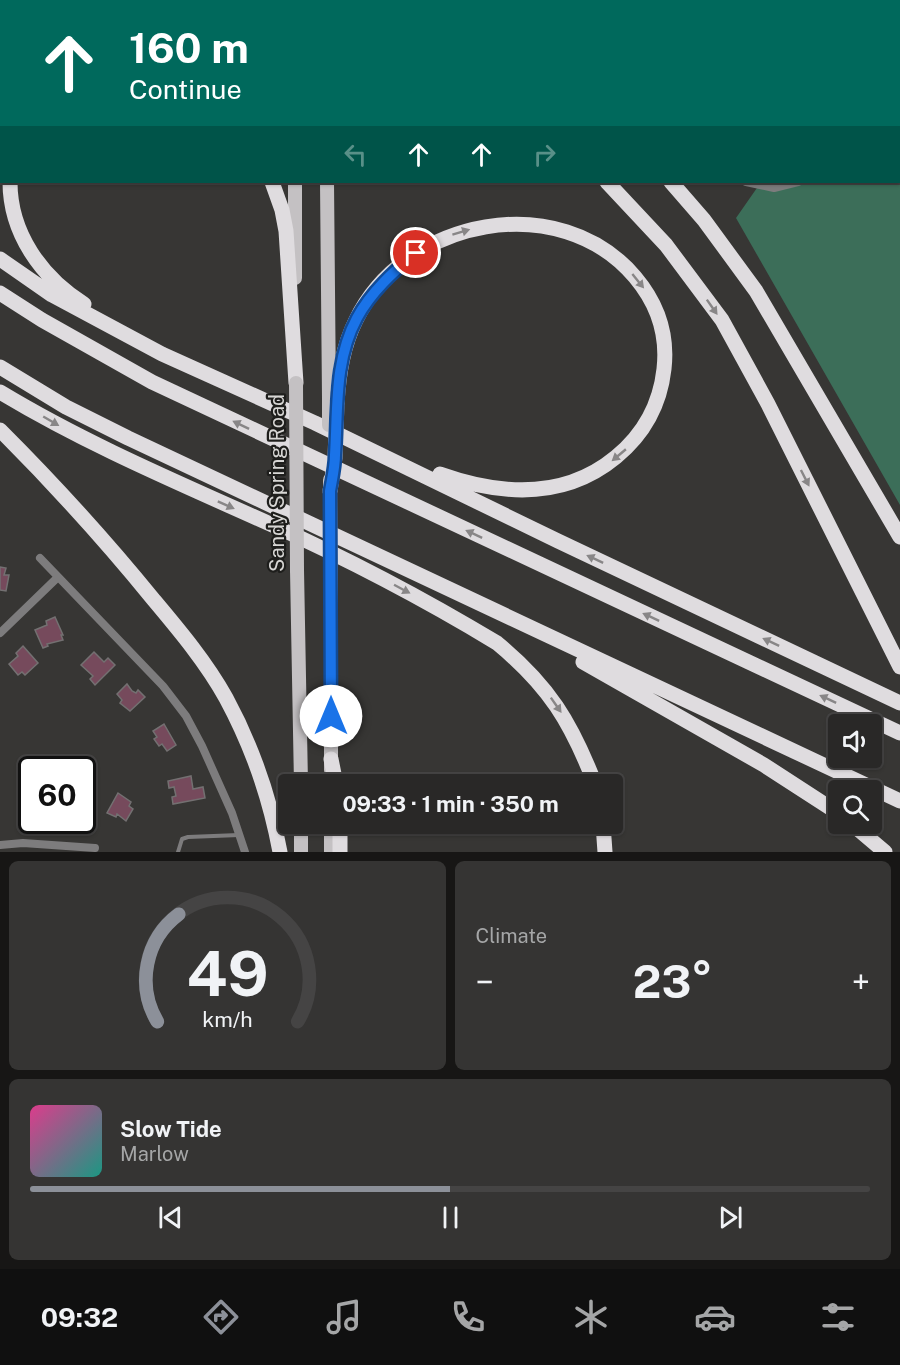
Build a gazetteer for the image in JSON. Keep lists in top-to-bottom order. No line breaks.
{"streets":{"main road":["Sandy Spring Road"]},"page":{"turn":["160 m","Continue"],"limit":"60","trip":"09:33 · 1 min · 350 m","tile":"Climate","heat":["−","23°","+"],"song":["Slow Tide","Marlow"],"tabs":"09:32","gauge":["49","km/h"]}}
